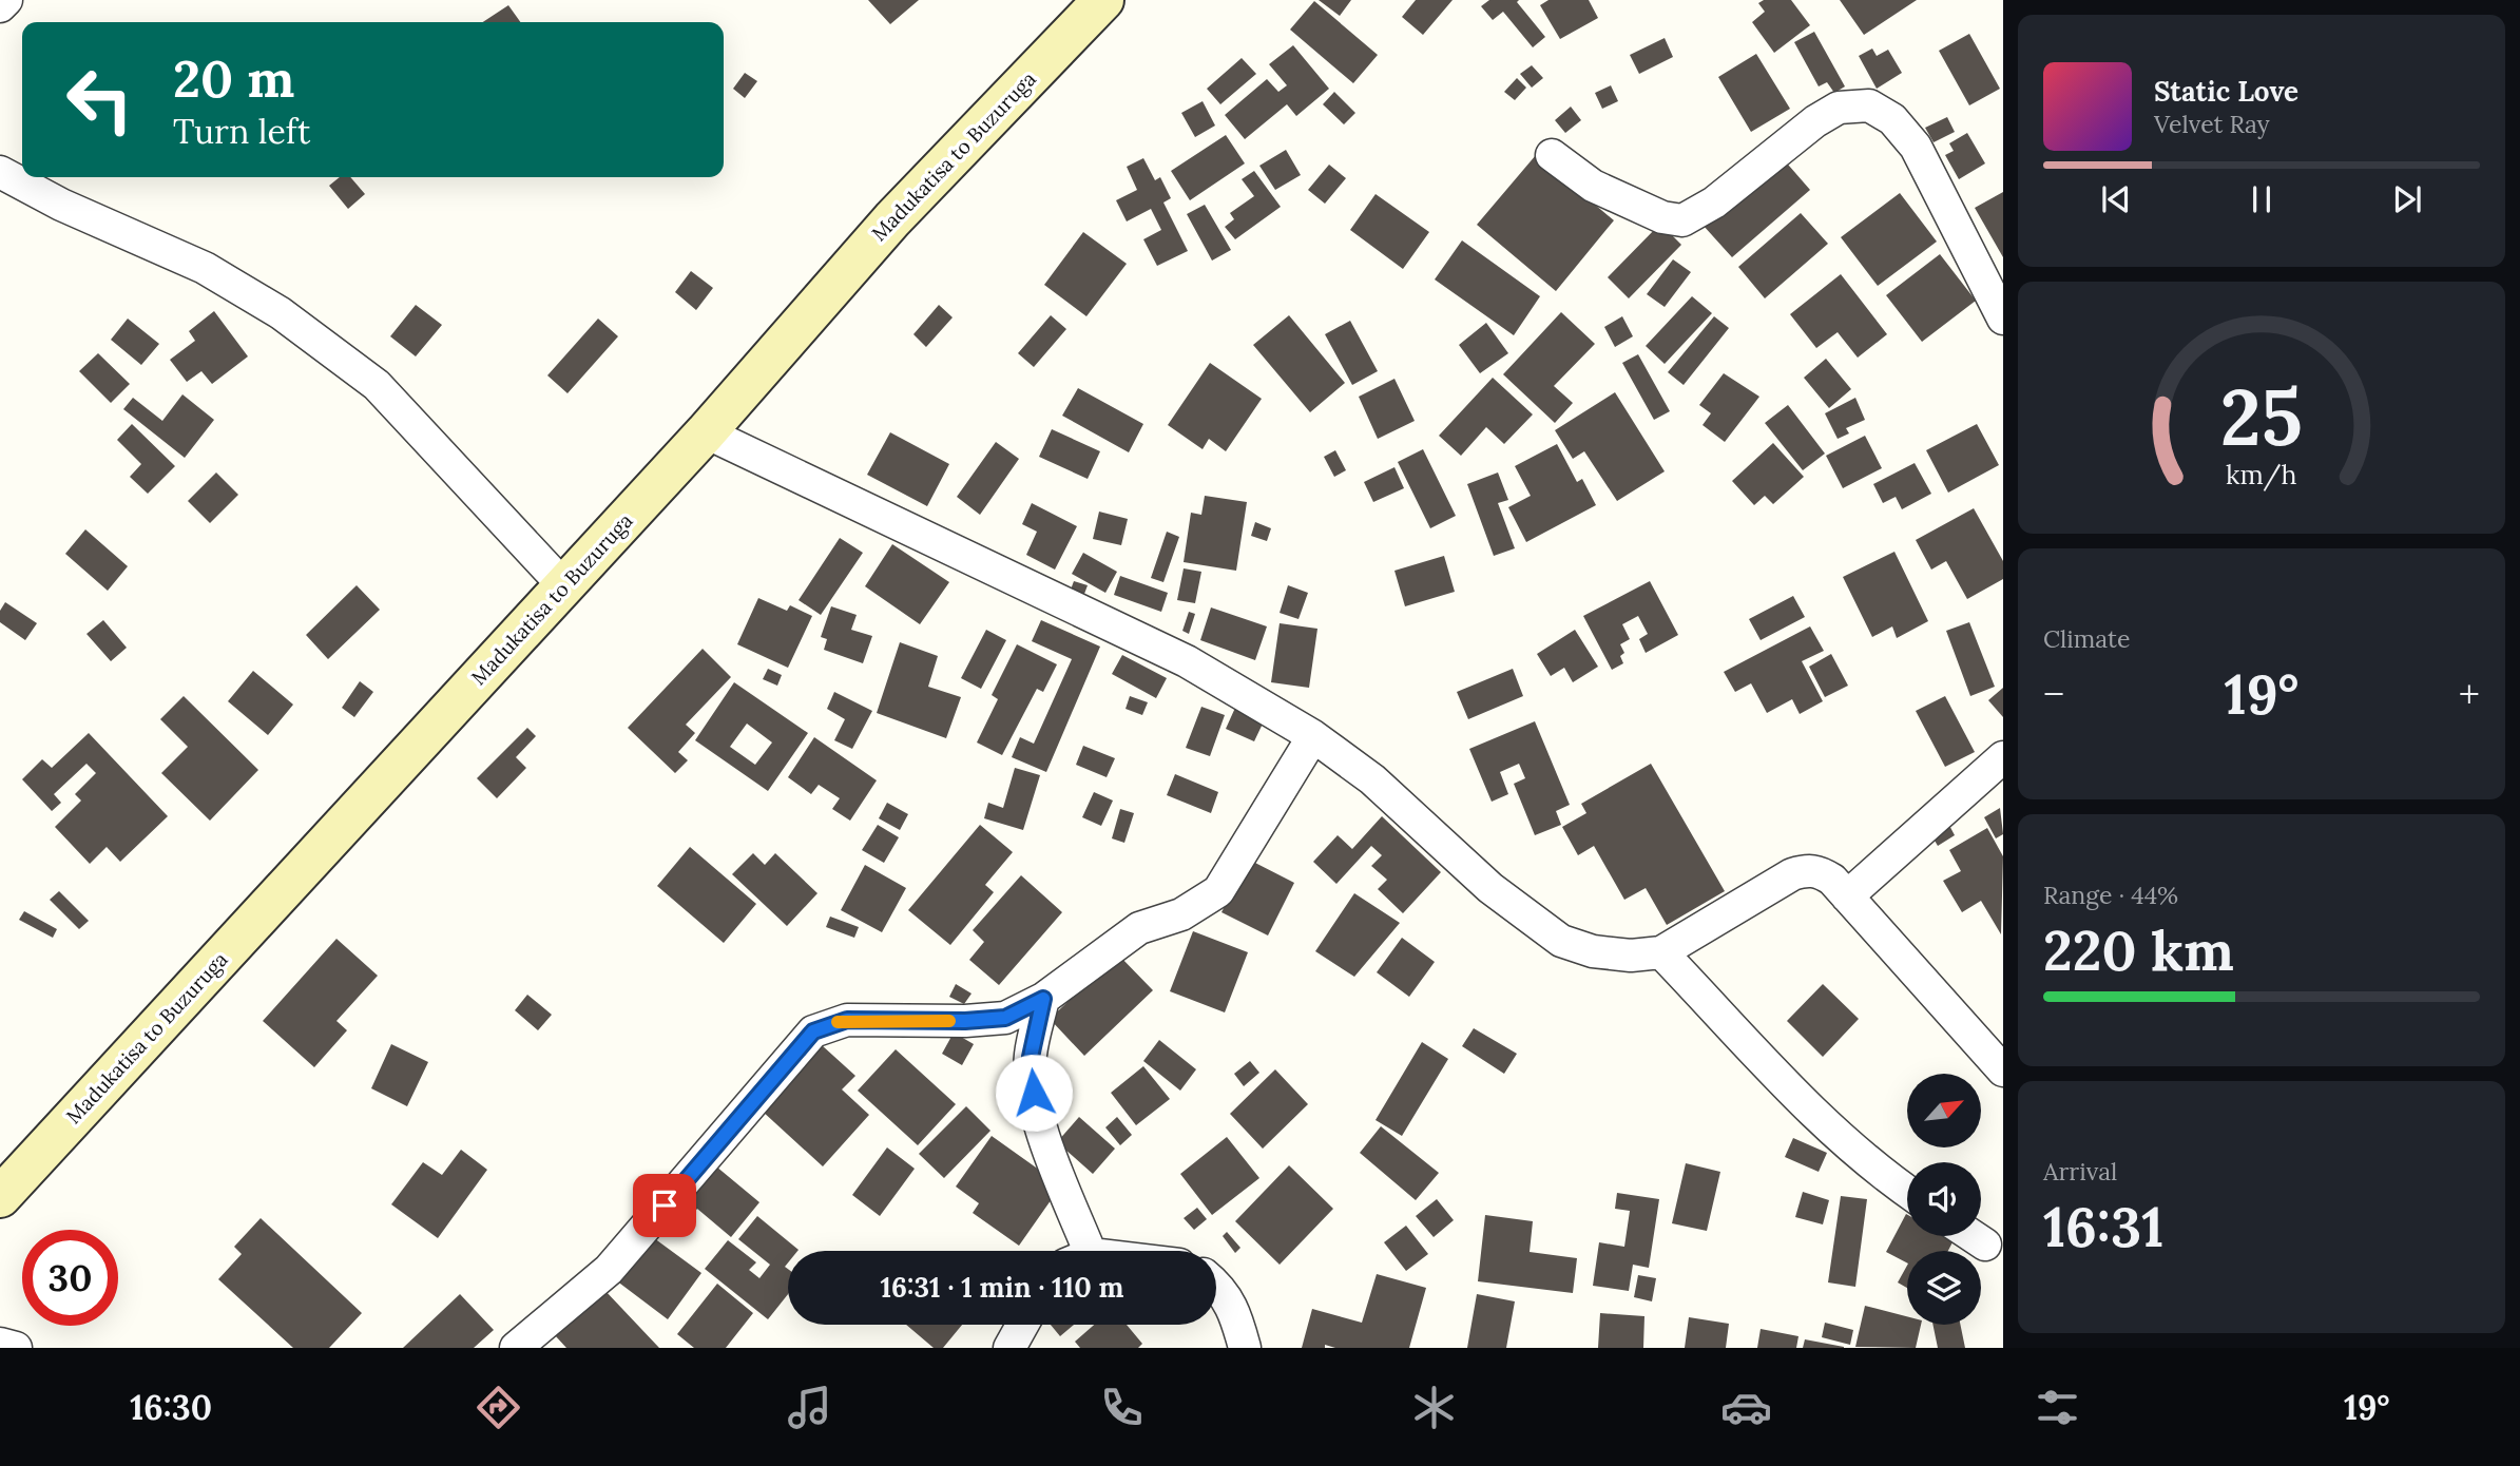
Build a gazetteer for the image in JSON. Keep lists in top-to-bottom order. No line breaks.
{"streets":{"main road":["Madukatisa to Buzuruga"]},"north":"top right","page":{"turn":["20 m","Turn left"],"song":["Static Love","Velvet Ray"],"tile":["Climate",["Range · 44%","220 km"],["Arrival","16:31"]],"heat":["−","19°","+"],"limit":"30","trip":"16:31 · 1 min · 110 m","tabs":["16:30","19°"],"gauge":["25","km/h"]}}
